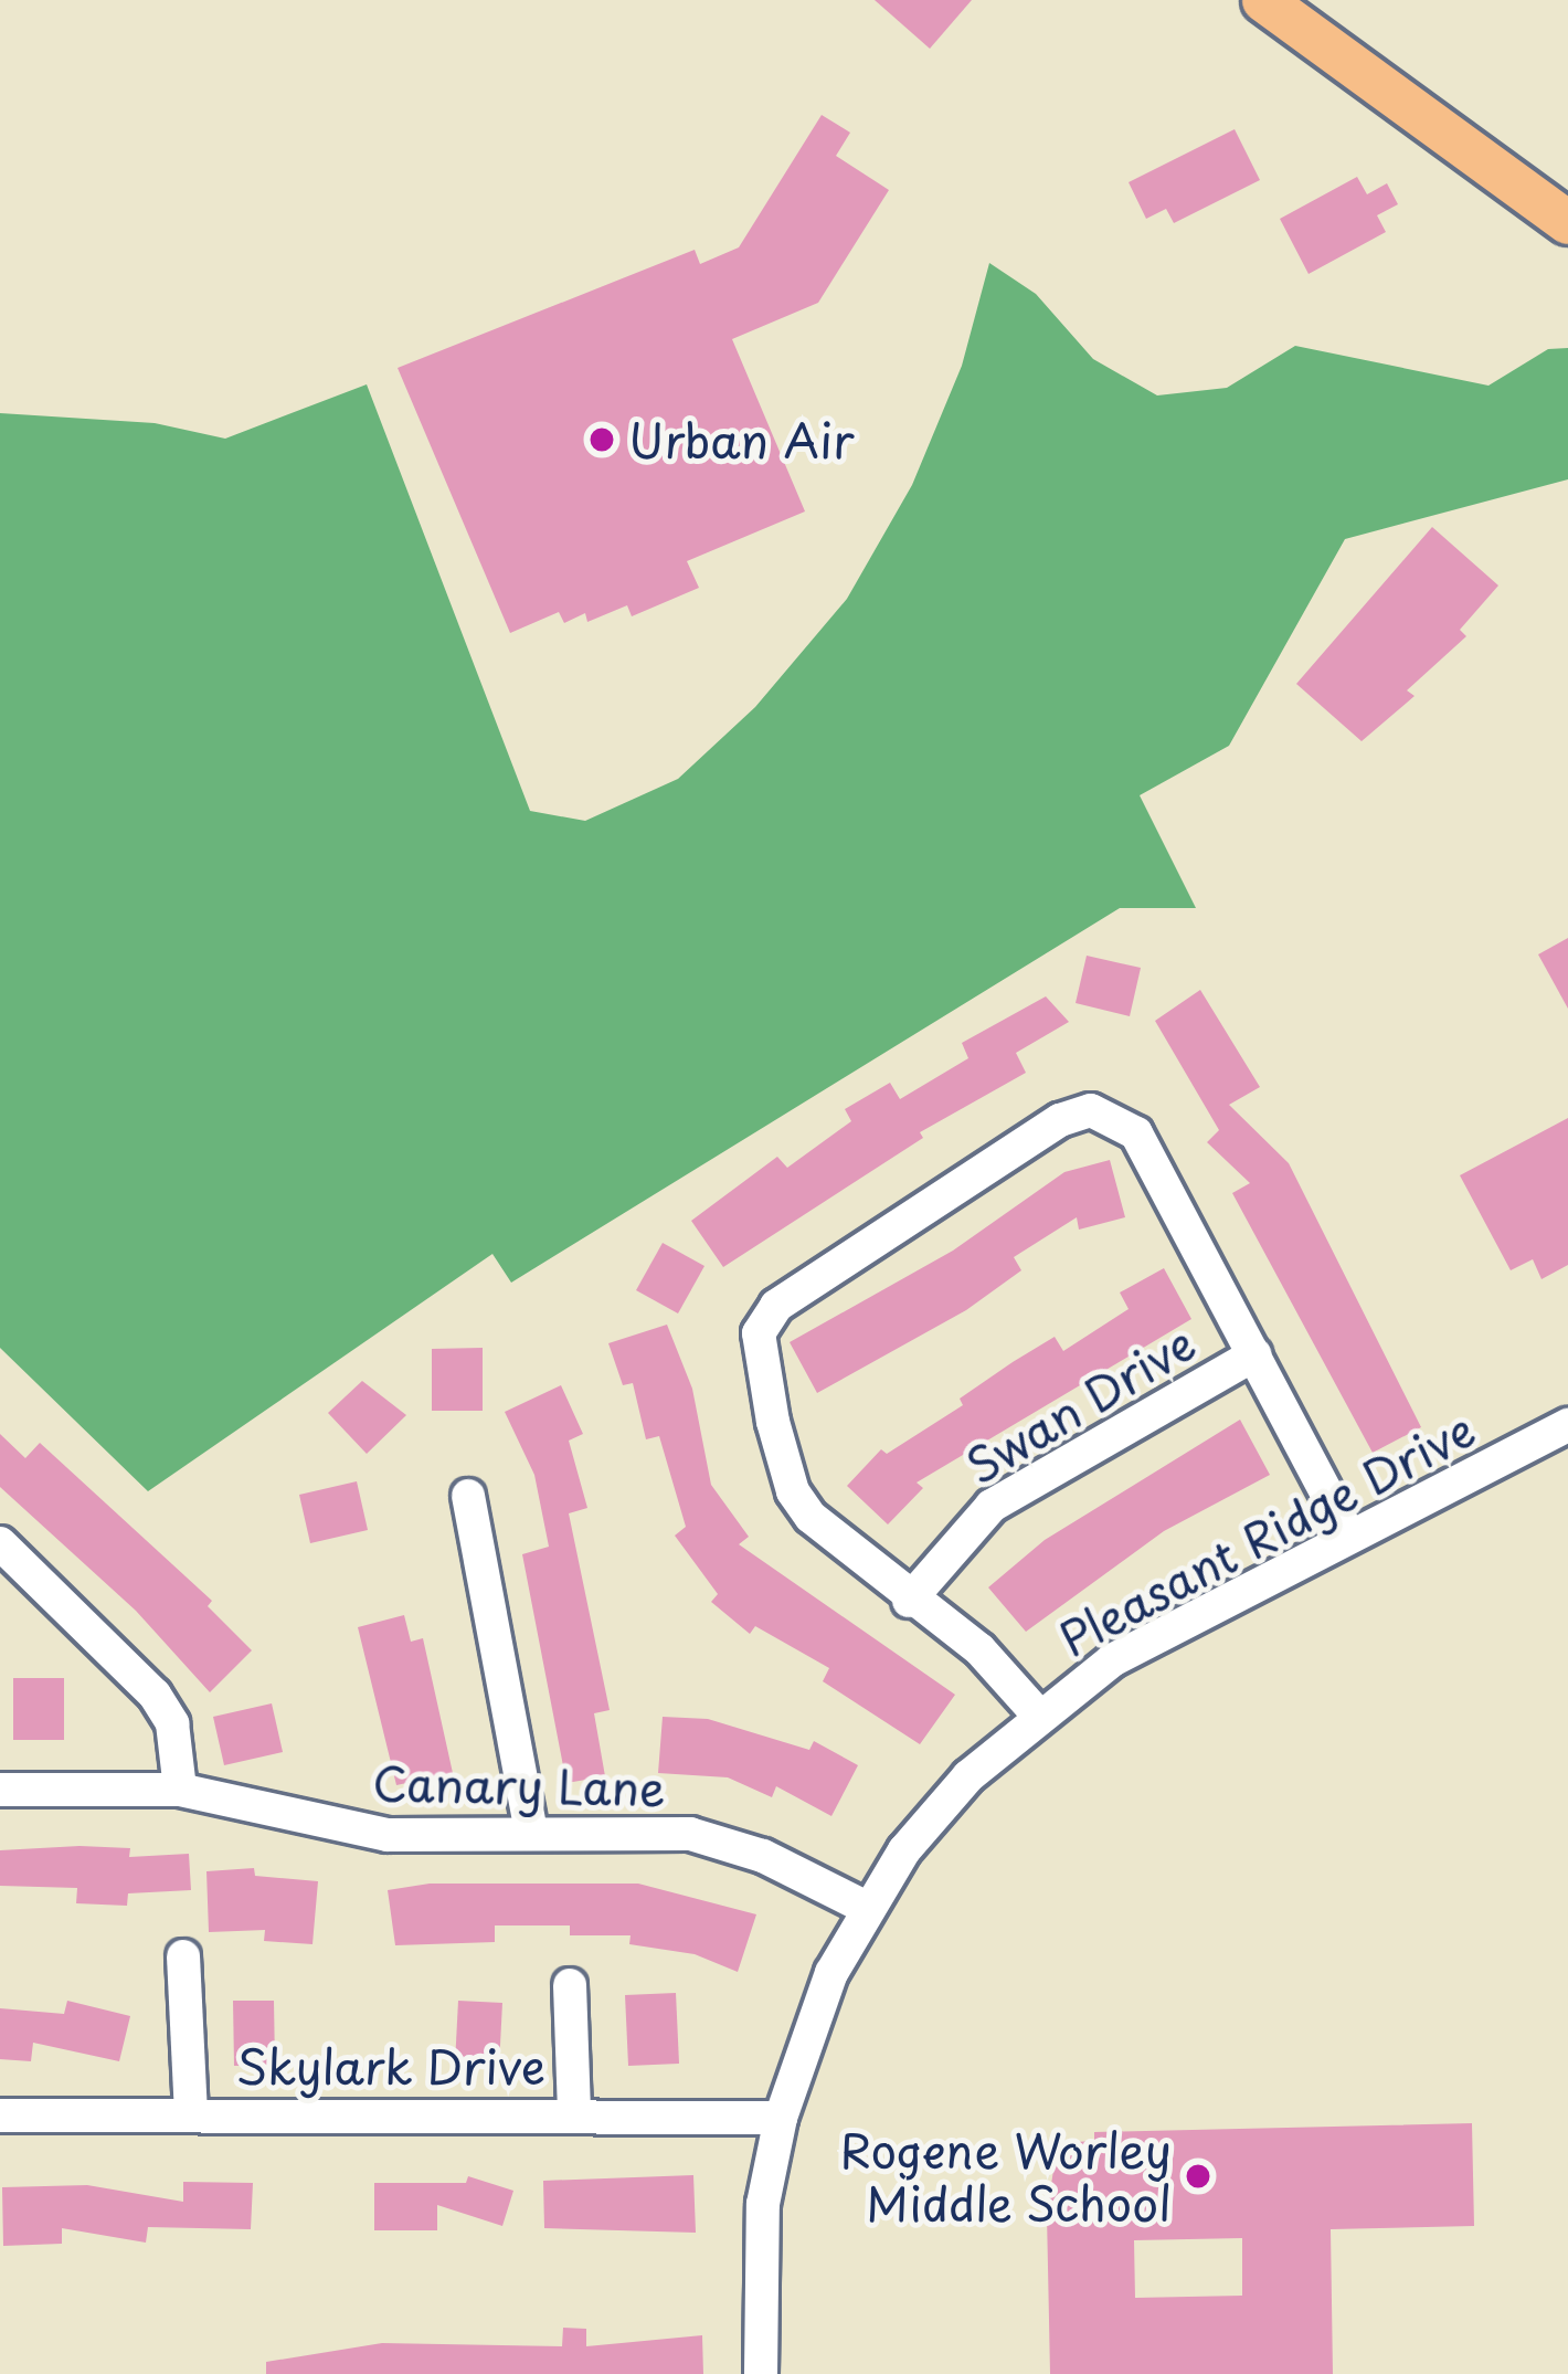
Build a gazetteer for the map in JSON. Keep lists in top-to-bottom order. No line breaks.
{"streets":{"street":["Swan Drive","Pleasant Ridge Drive","Canary Lane","Skylark Drive"]},"crossings":[["Pleasant Ridge Drive","Canary Lane"],["Pleasant Ridge Drive","Skylark Drive"]],"places":["Urban Air","Rogene Worley Middle School"]}
